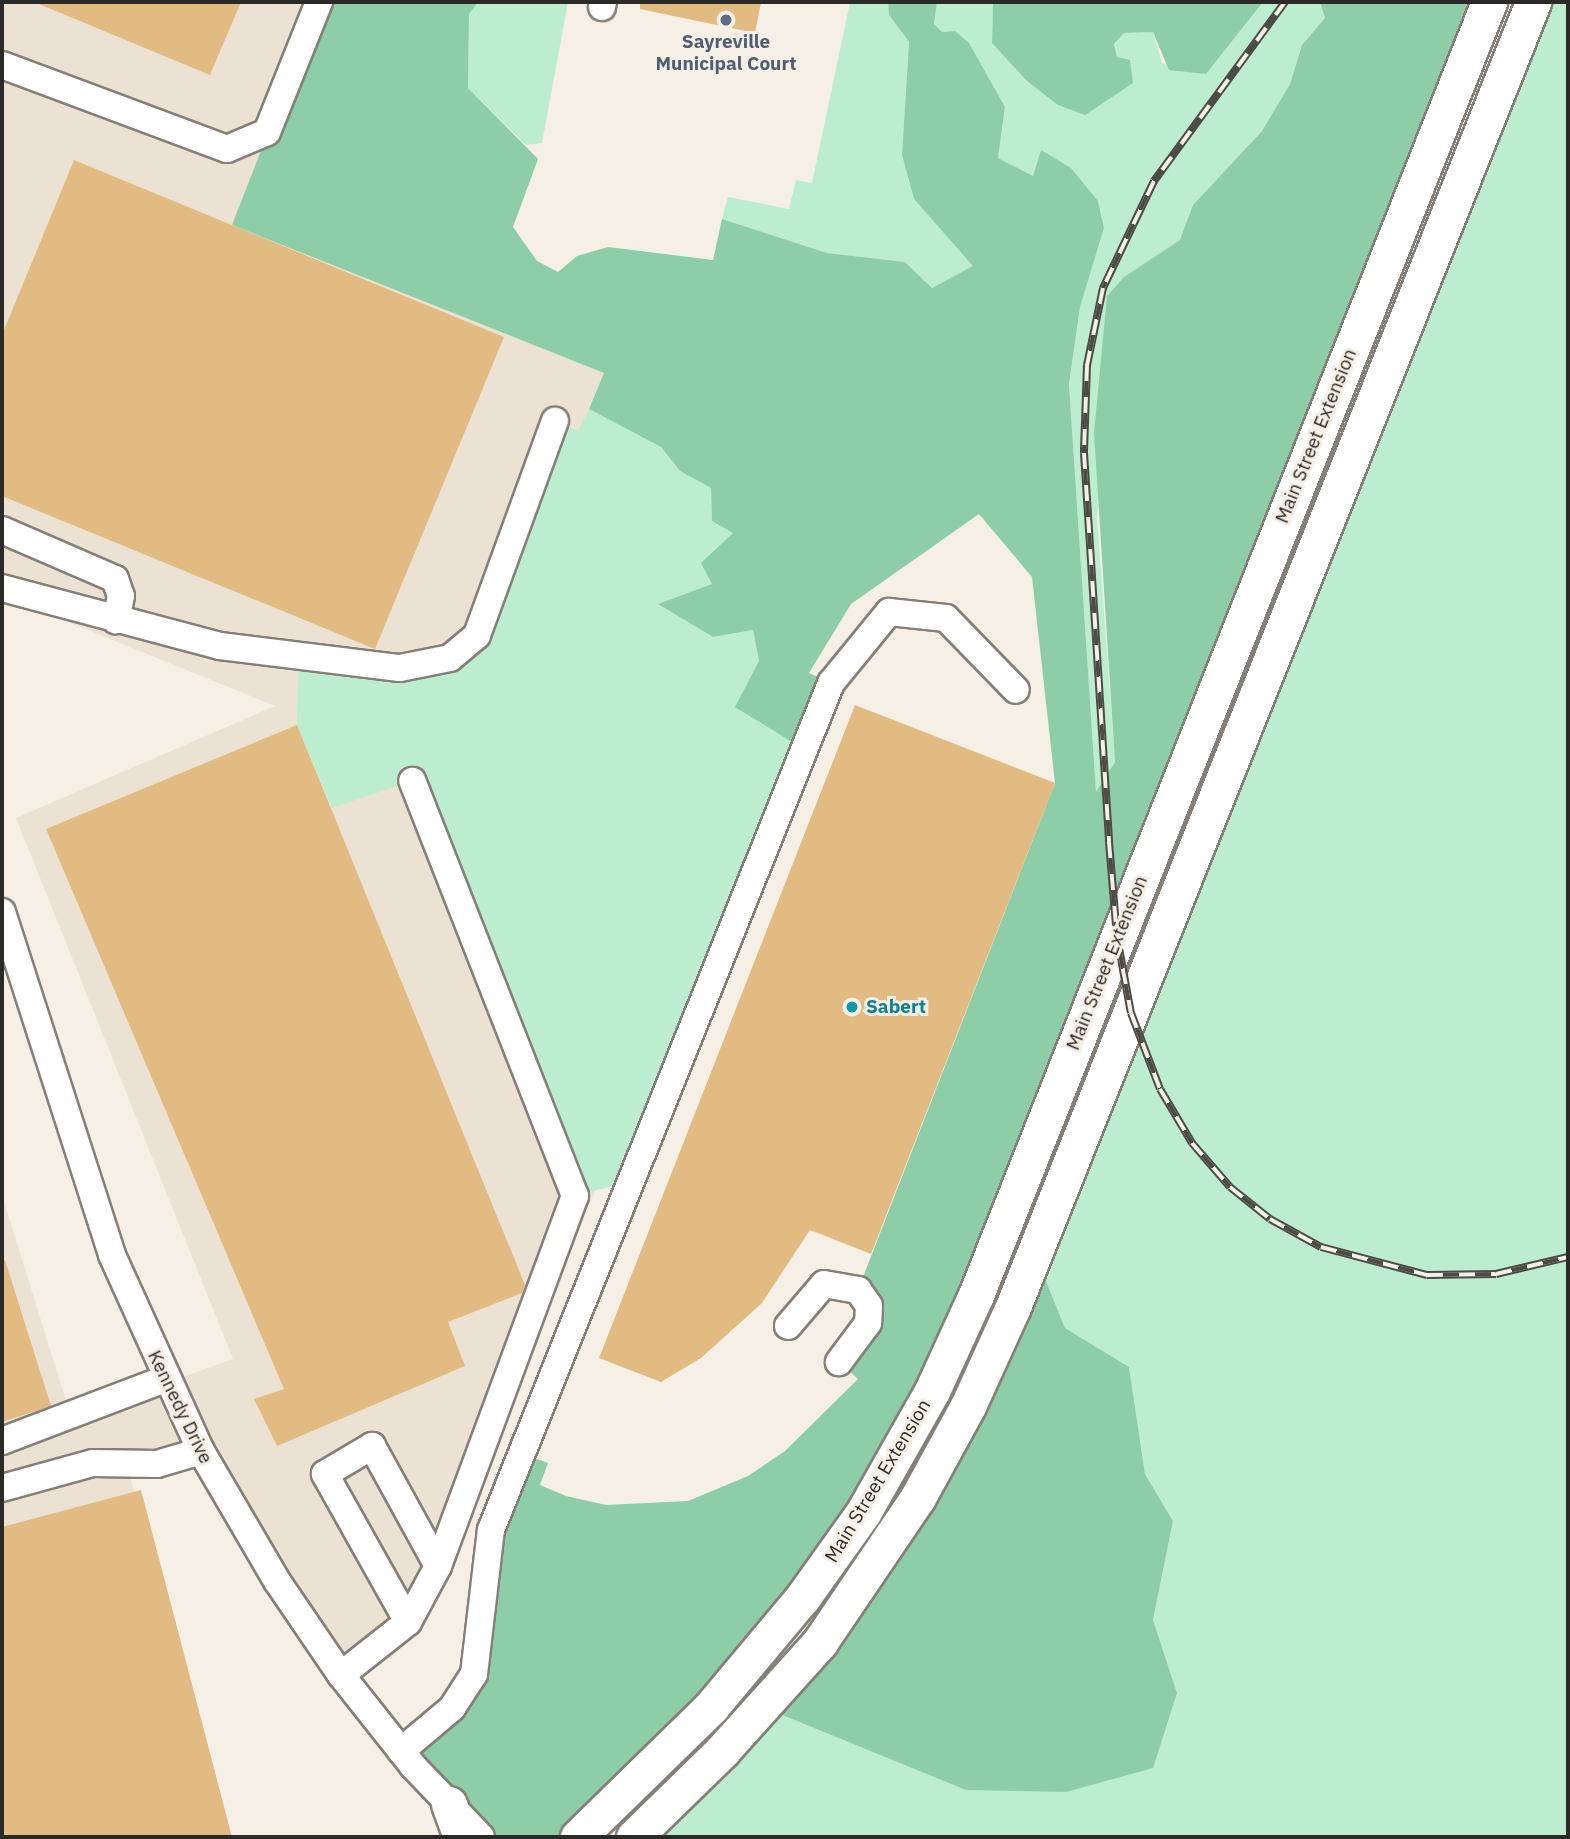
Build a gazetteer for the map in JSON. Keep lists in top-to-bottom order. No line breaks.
{"streets":{"main road":["Main Street Extension"],"street":["Kennedy Drive"]},"places":["Sayreville Municipal Court","Sabert"]}
